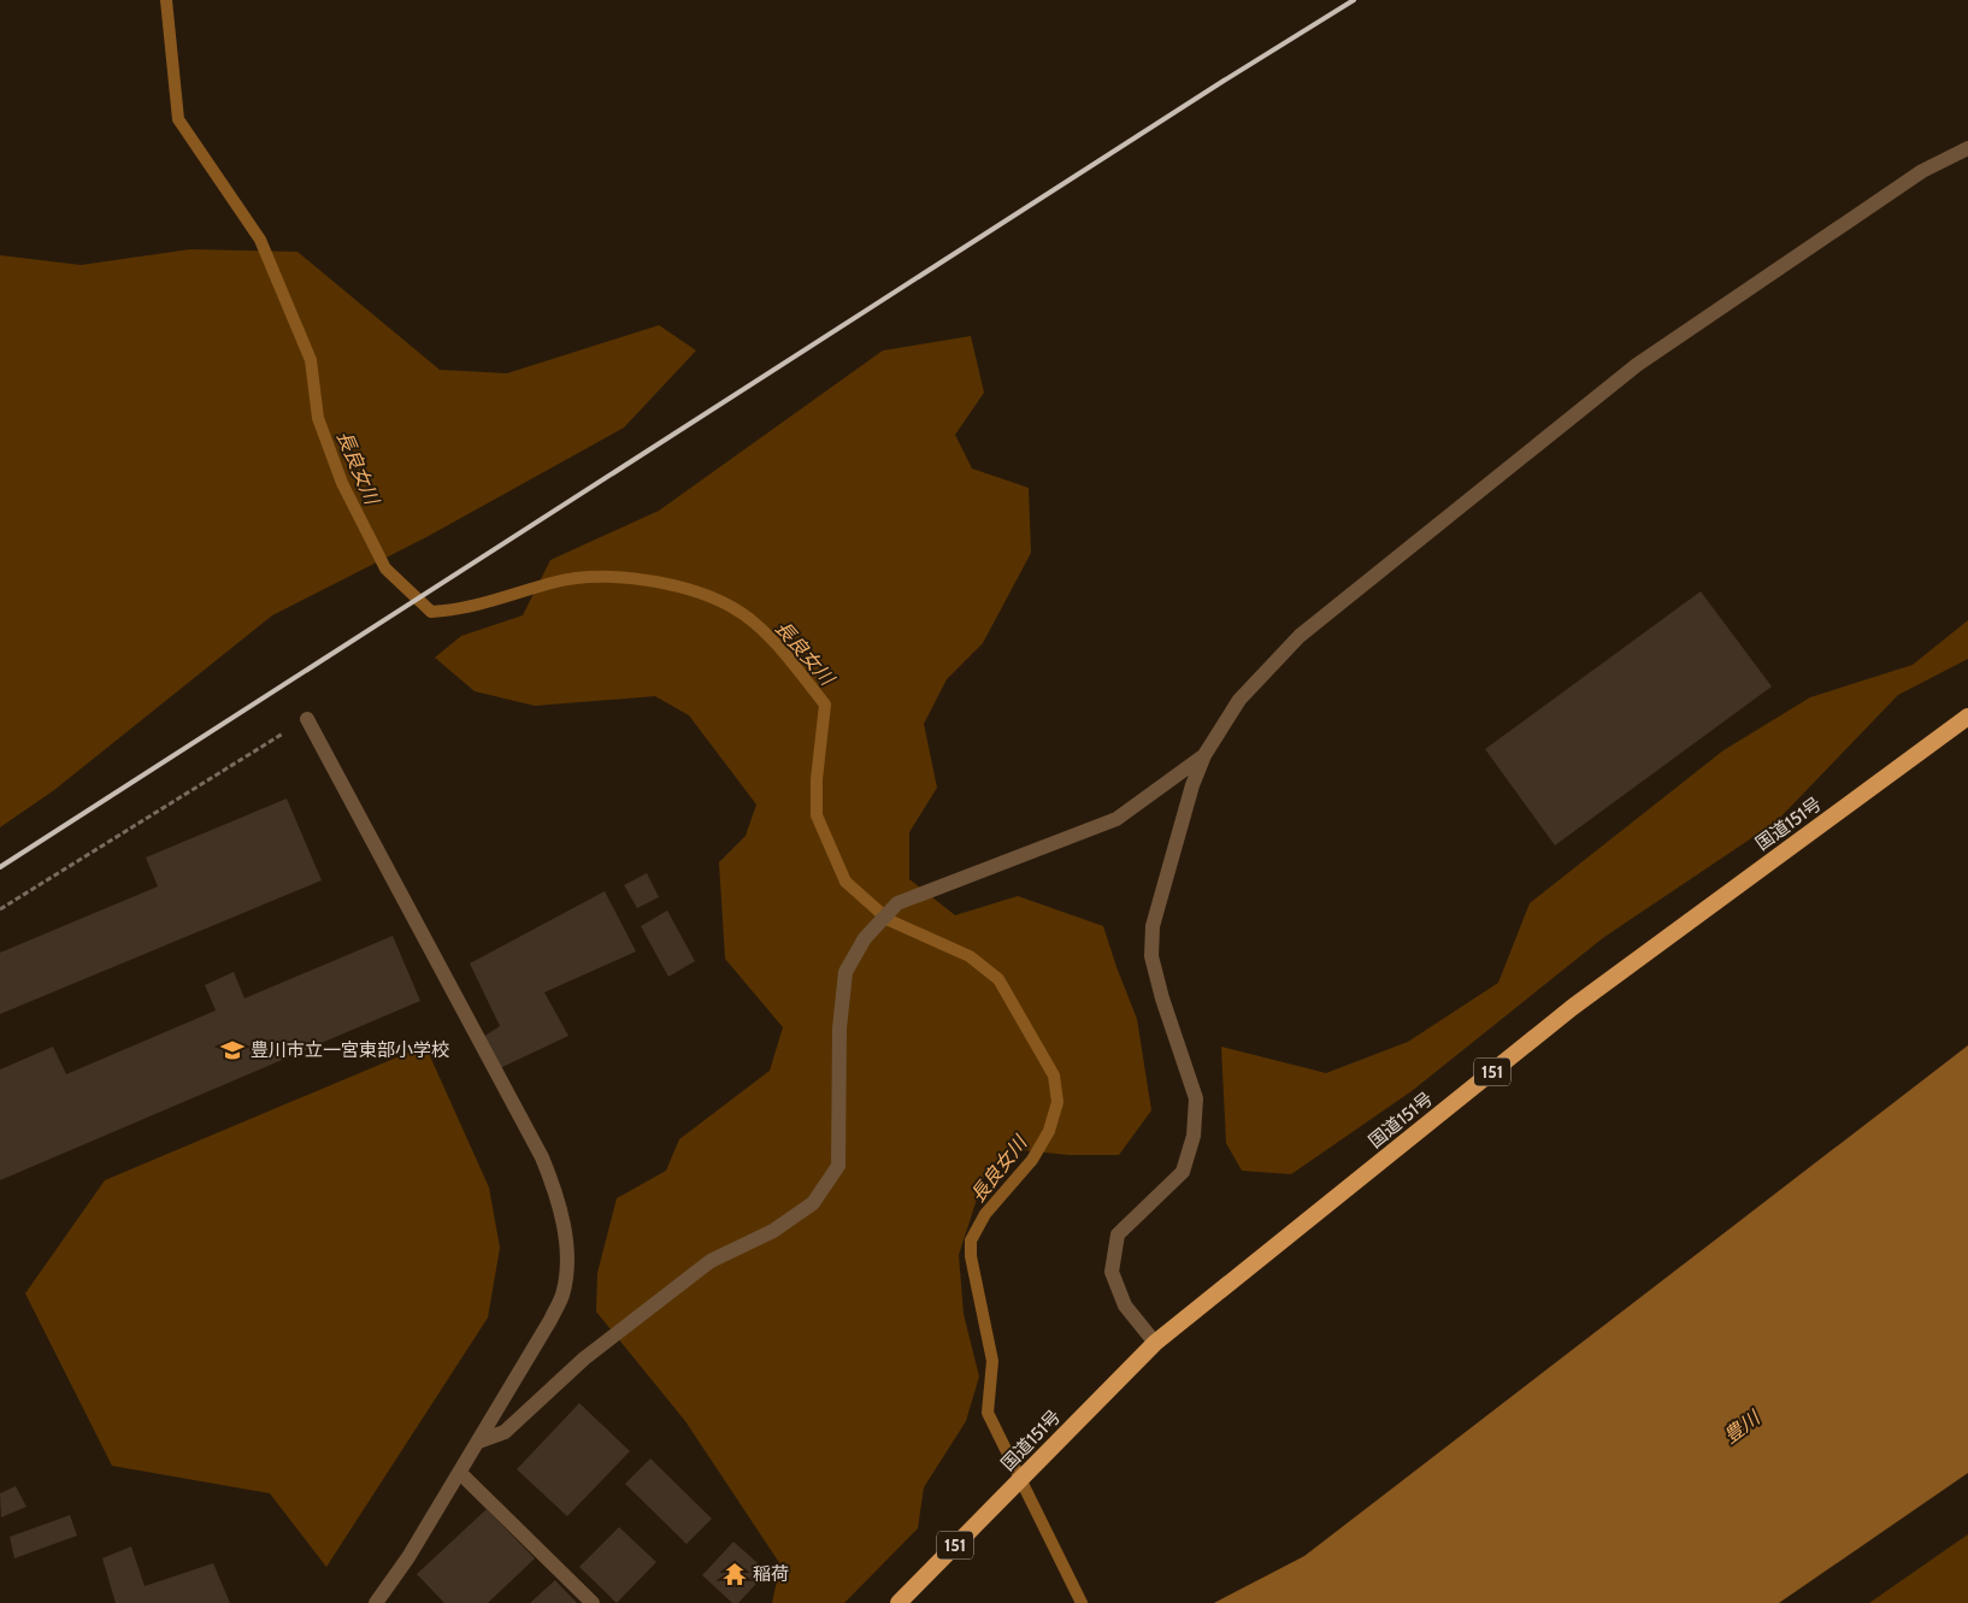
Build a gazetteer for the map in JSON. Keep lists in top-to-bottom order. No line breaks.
{"streets":{"highway":["国道151号","151"]},"water":["長良女川","豊川"],"places":{"school or university":["豊川市立一宮東部小学校"],"temple":["稲荷"]}}
